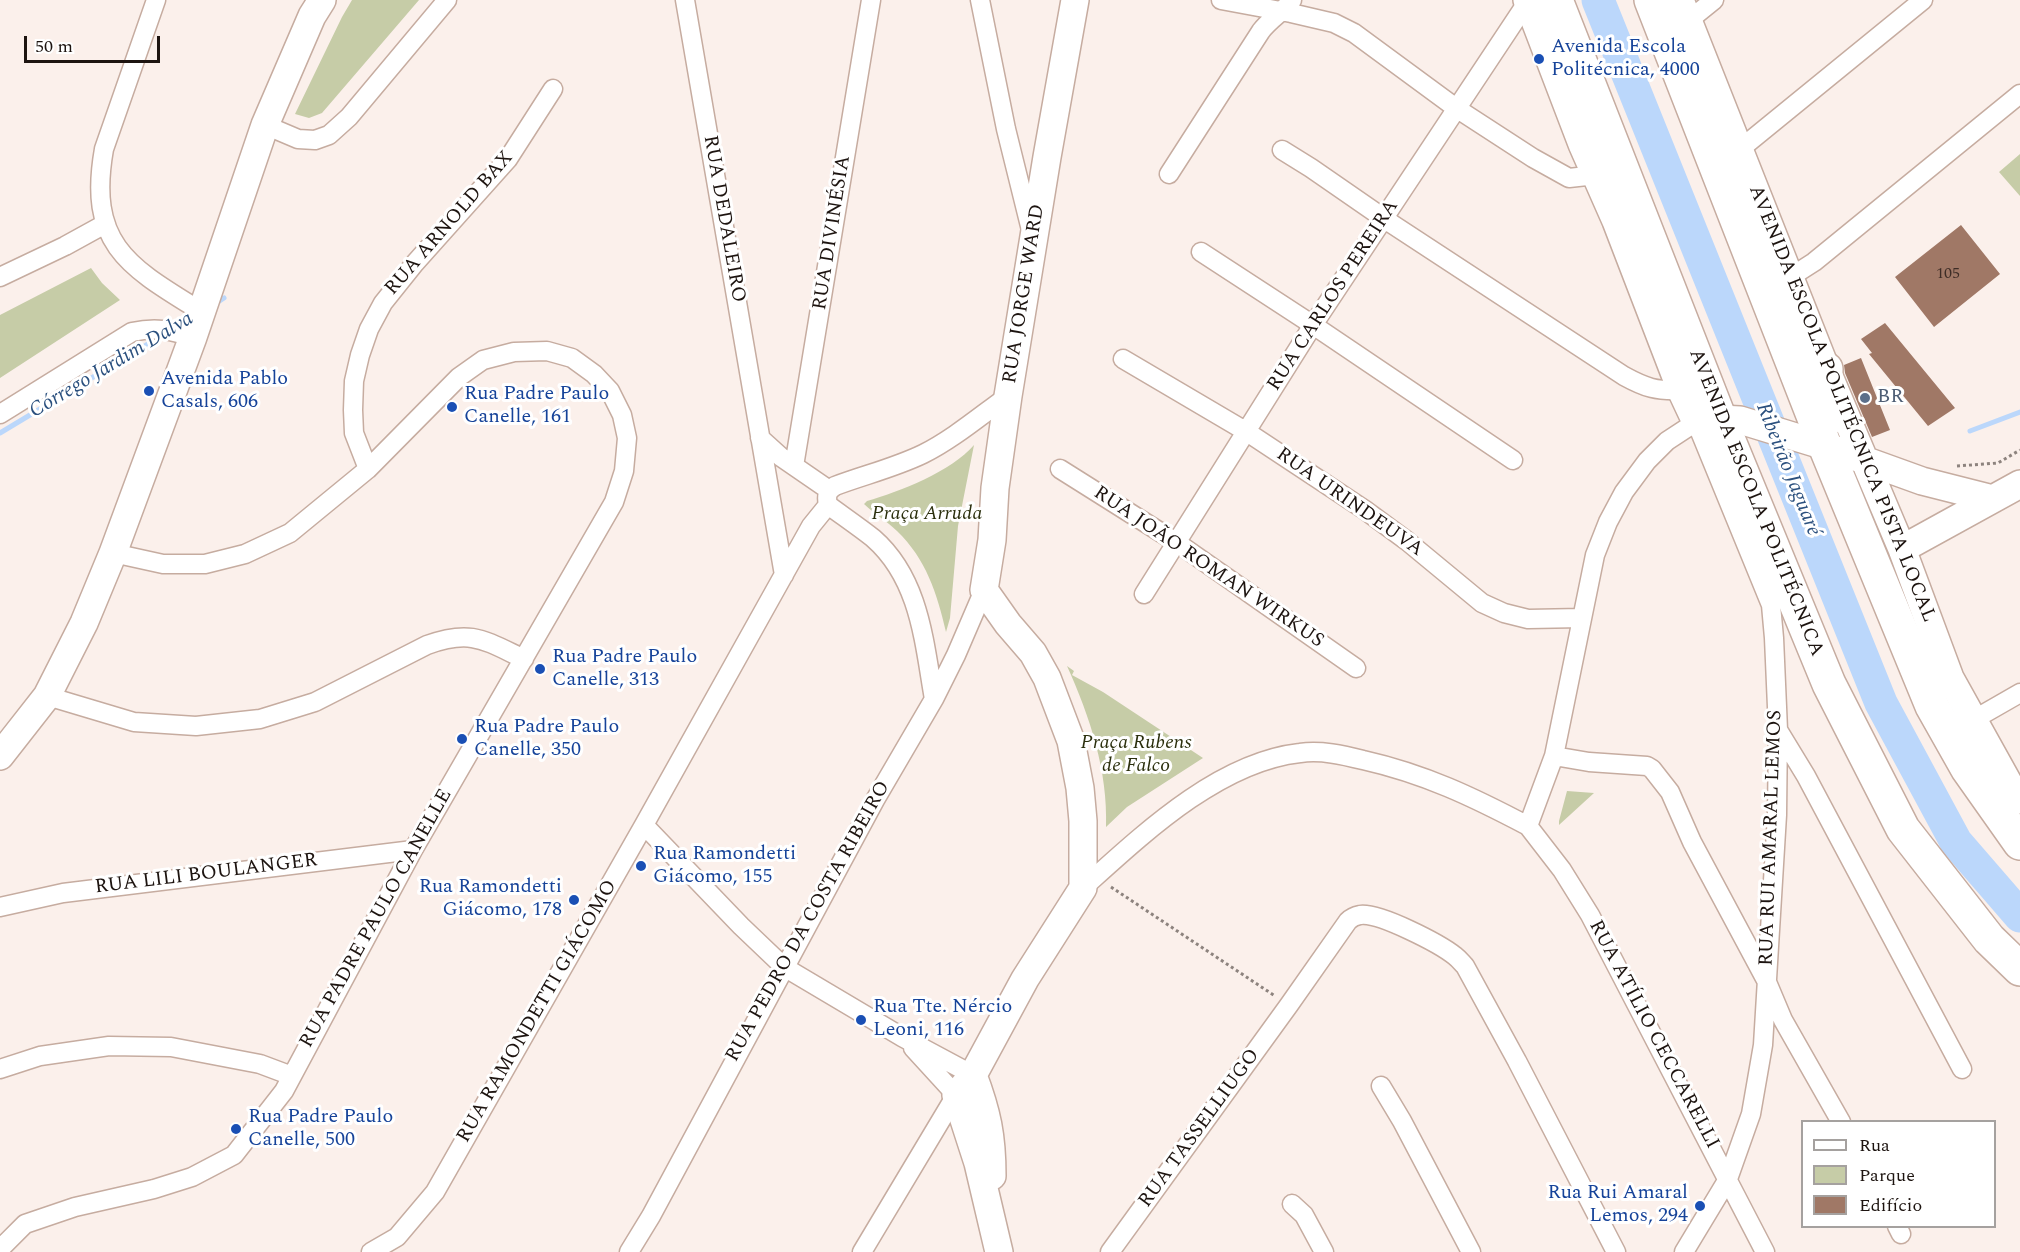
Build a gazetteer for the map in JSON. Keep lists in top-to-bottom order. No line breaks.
{"streets":{"highway":["AVENIDA ESCOLA POLITÉCNICA"],"street":["RUA DEDALEIRO","RUA ARNOLD BAX","RUA DIVINÉSIA","RUA JORGE WARD","RUA CARLOS PEREIRA","AVENIDA ESCOLA POLITÉCNICA PISTA LOCAL","RUA URINDEUVA","RUA JOÃO ROMAN WIRKUS","RUA RUI AMARAL LEMOS","RUA LILI BOULANGER","RUA PADRE PAULO CANELLE","RUA PEDRO DA COSTA RIBEIRO","RUA RAMONDETTI GIÁCOMO","RUA ATÍLIO CECCARELLI","RUA TASSELLIUGO"]},"crossings":[["RUA DEDALEIRO","RUA RAMONDETTI GIÁCOMO"],["RUA ARNOLD BAX","RUA PADRE PAULO CANELLE"],["RUA JORGE WARD","RUA PEDRO DA COSTA RIBEIRO"],["RUA CARLOS PEREIRA","RUA URINDEUVA"],["RUA CARLOS PEREIRA","AVENIDA ESCOLA POLITÉCNICA"],["RUA CARLOS PEREIRA","RUA JOÃO ROMAN WIRKUS"],["AVENIDA ESCOLA POLITÉCNICA","RUA RUI AMARAL LEMOS"],["RUA RUI AMARAL LEMOS","RUA ATÍLIO CECCARELLI"],["RUA LILI BOULANGER","RUA PADRE PAULO CANELLE"]],"water":["Córrego Jardim Dalva","Ribeirão Jaguaré"],"parks":["Praça Arruda","Praça Rubens de Falco"],"places":["Avenida Escola Politécnica, 4000","Avenida Pablo Casals, 606","BR","Rua Padre Paulo Canelle, 161","Rua Padre Paulo Canelle, 313","Rua Padre Paulo Canelle, 350","Rua Ramondetti Giácomo, 155","Rua Ramondetti Giácomo, 178","Rua Tte. Nércio Leoni, 116","Rua Padre Paulo Canelle, 500","Rua Rui Amaral Lemos, 294"],"house_numbers":["105"],"legend":["Rua","Parque","Edifício"],"scale_bar":"50 m"}
